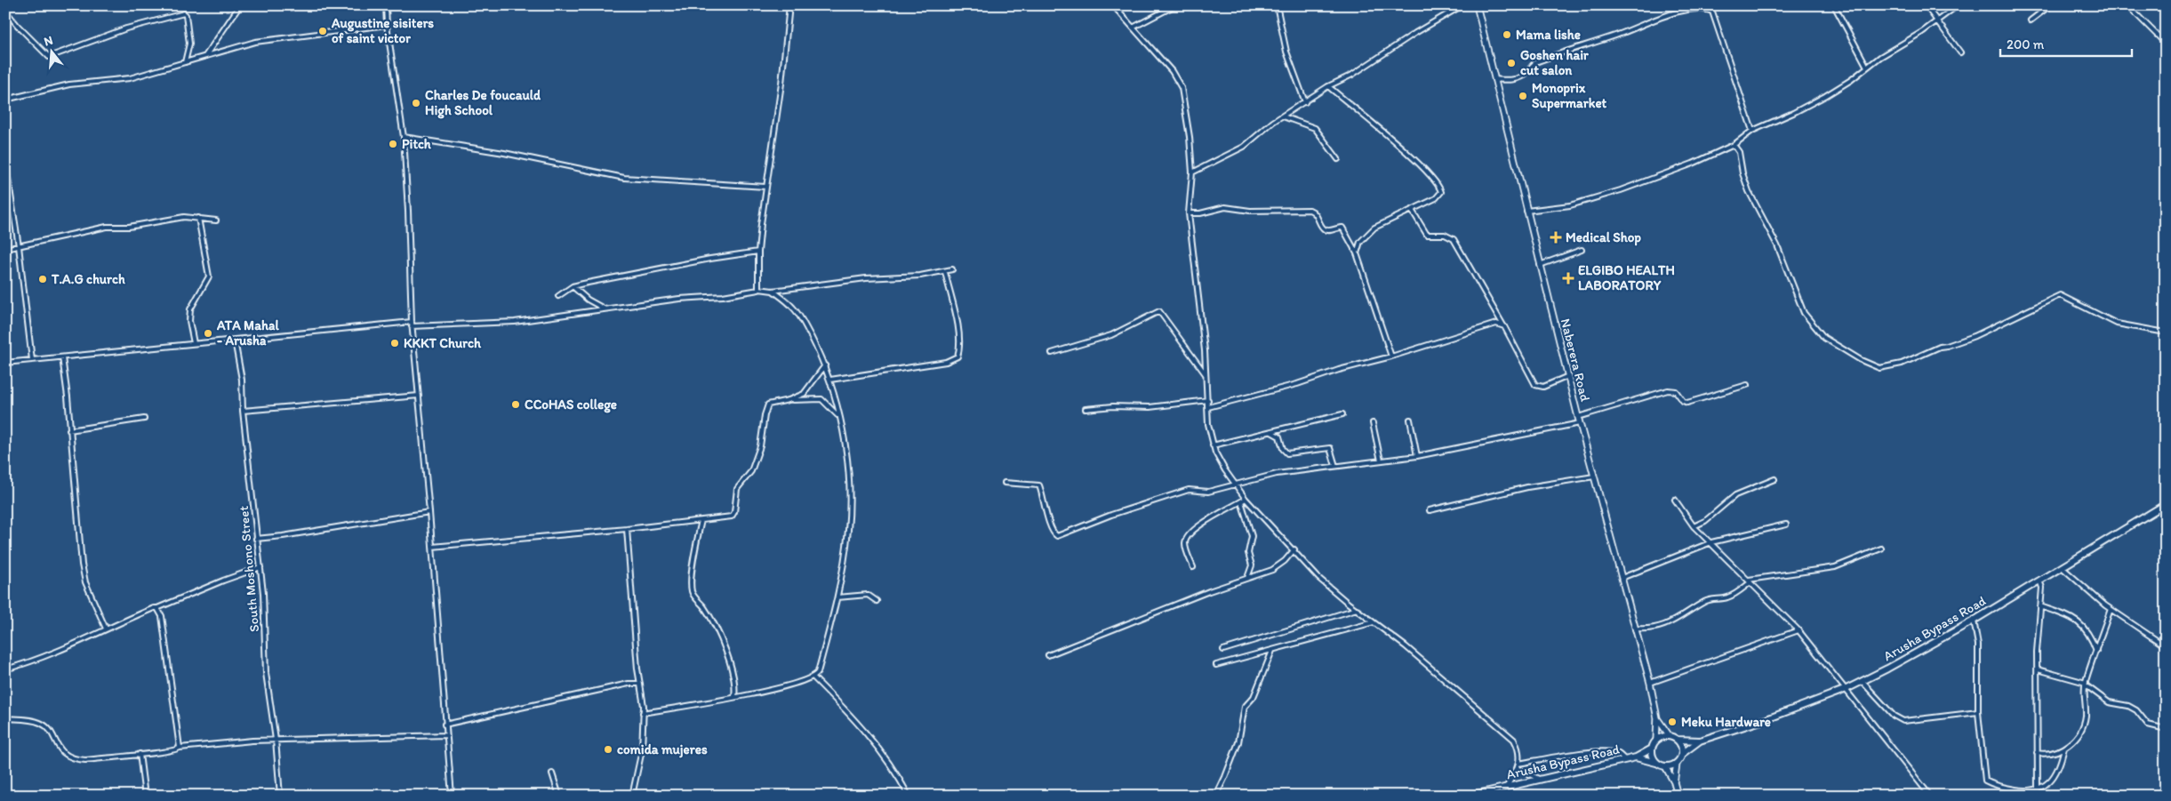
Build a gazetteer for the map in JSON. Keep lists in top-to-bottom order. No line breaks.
{"streets":{"main road":["Arusha Bypass Road"],"street":["Naberera Road","South Moshono Street"]},"crossings":[["Naberera Road","Arusha Bypass Road"]],"places":{"other":["Augustine sisiters of saint victor","Mama lishe","Goshen hair cut salon","Monoprix Supermarket","Charles De foucauld High School","Pitch","T.A.G church","ATA Mahal - Arusha","KKKT Church","CCoHAS college","Meku Hardware","comida mujeres"],"health":["Medical Shop","ELGIBO HEALTH LABORATORY"]},"scale_bar":"200 m","north":"top"}
